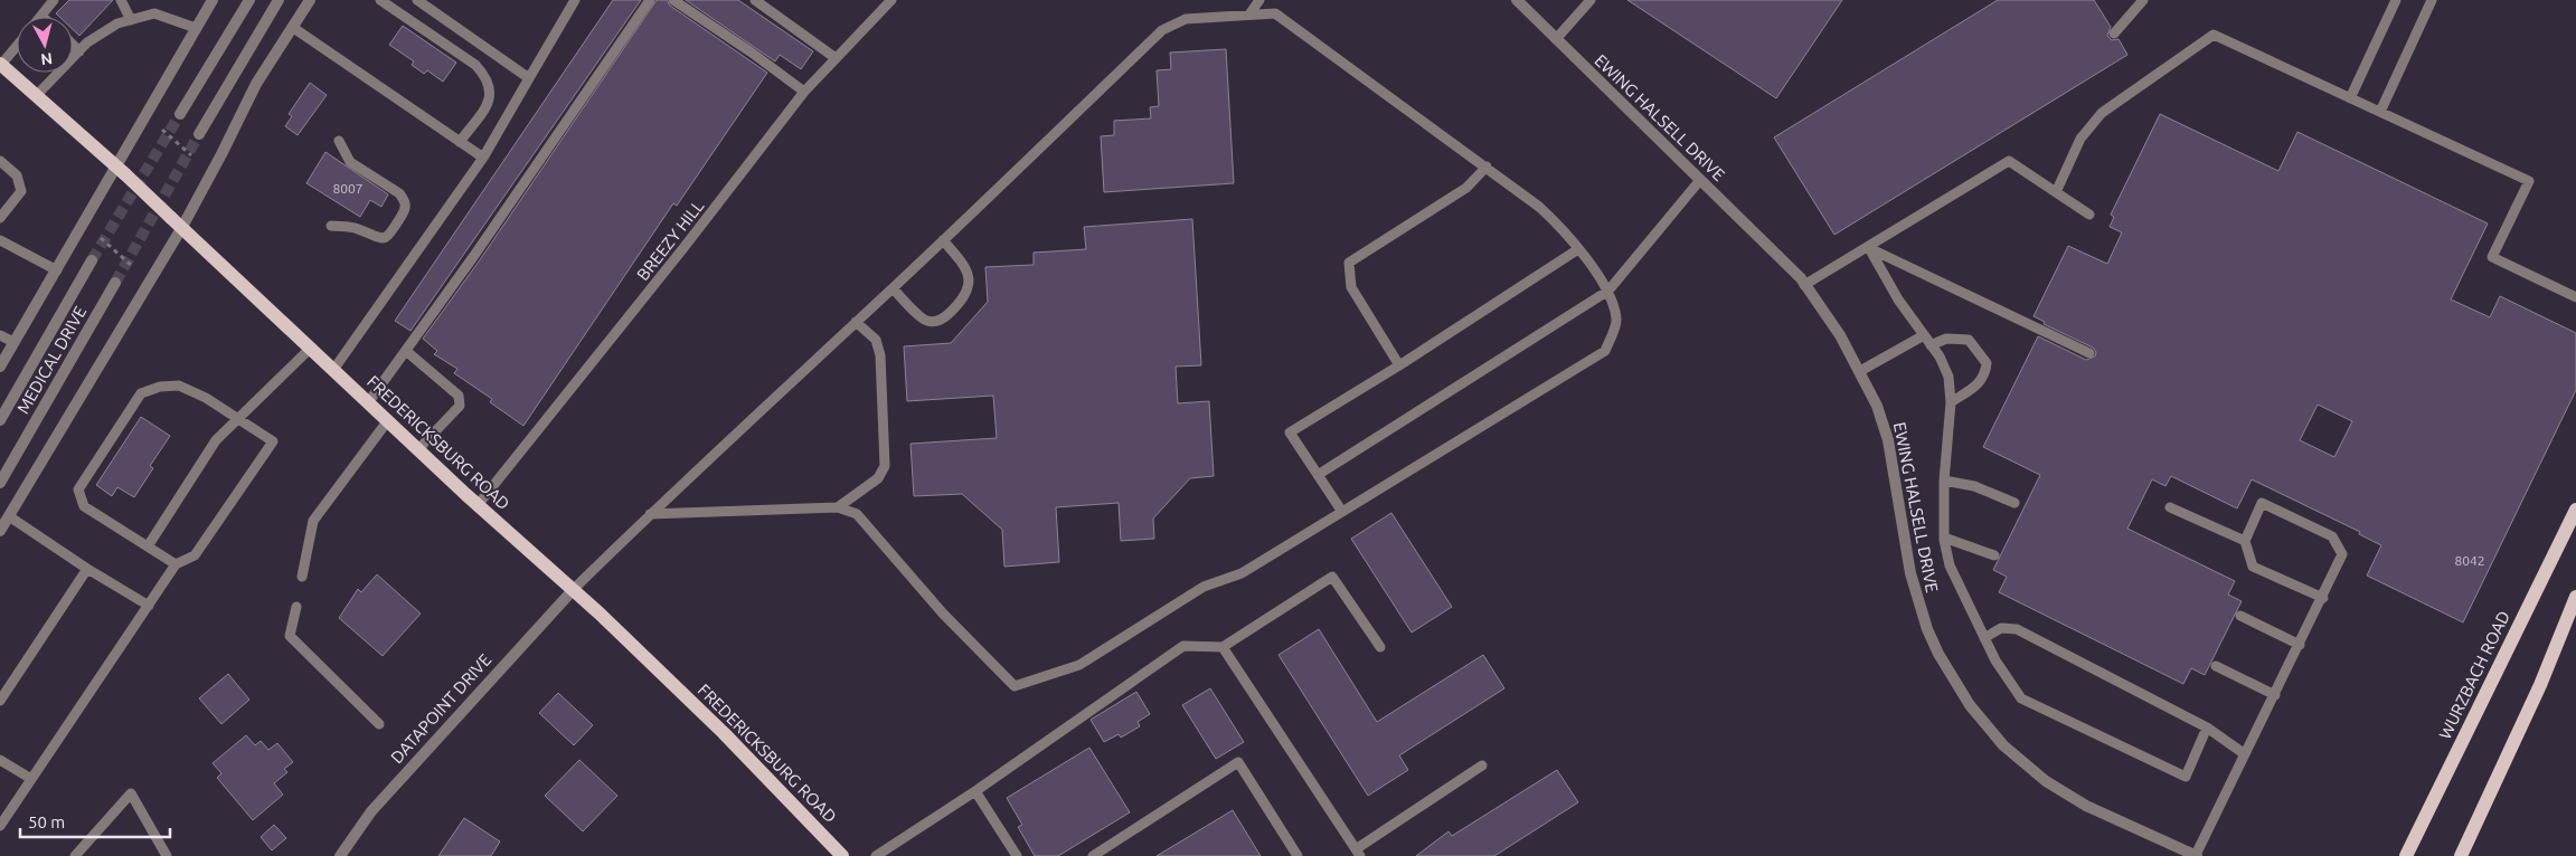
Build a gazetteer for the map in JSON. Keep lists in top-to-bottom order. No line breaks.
{"streets":{"main road":["FREDERICKSBURG ROAD","WURZBACH ROAD"],"street":["EWING HALSELL DRIVE","MEDICAL DRIVE","DATAPOINT DRIVE"],"lane":["BREEZY HILL"]},"crossings":[["BREEZY HILL","FREDERICKSBURG ROAD"],["FREDERICKSBURG ROAD","DATAPOINT DRIVE"]],"house_numbers":["8007","8042"],"scale_bar":"50 m","north":"bottom"}
